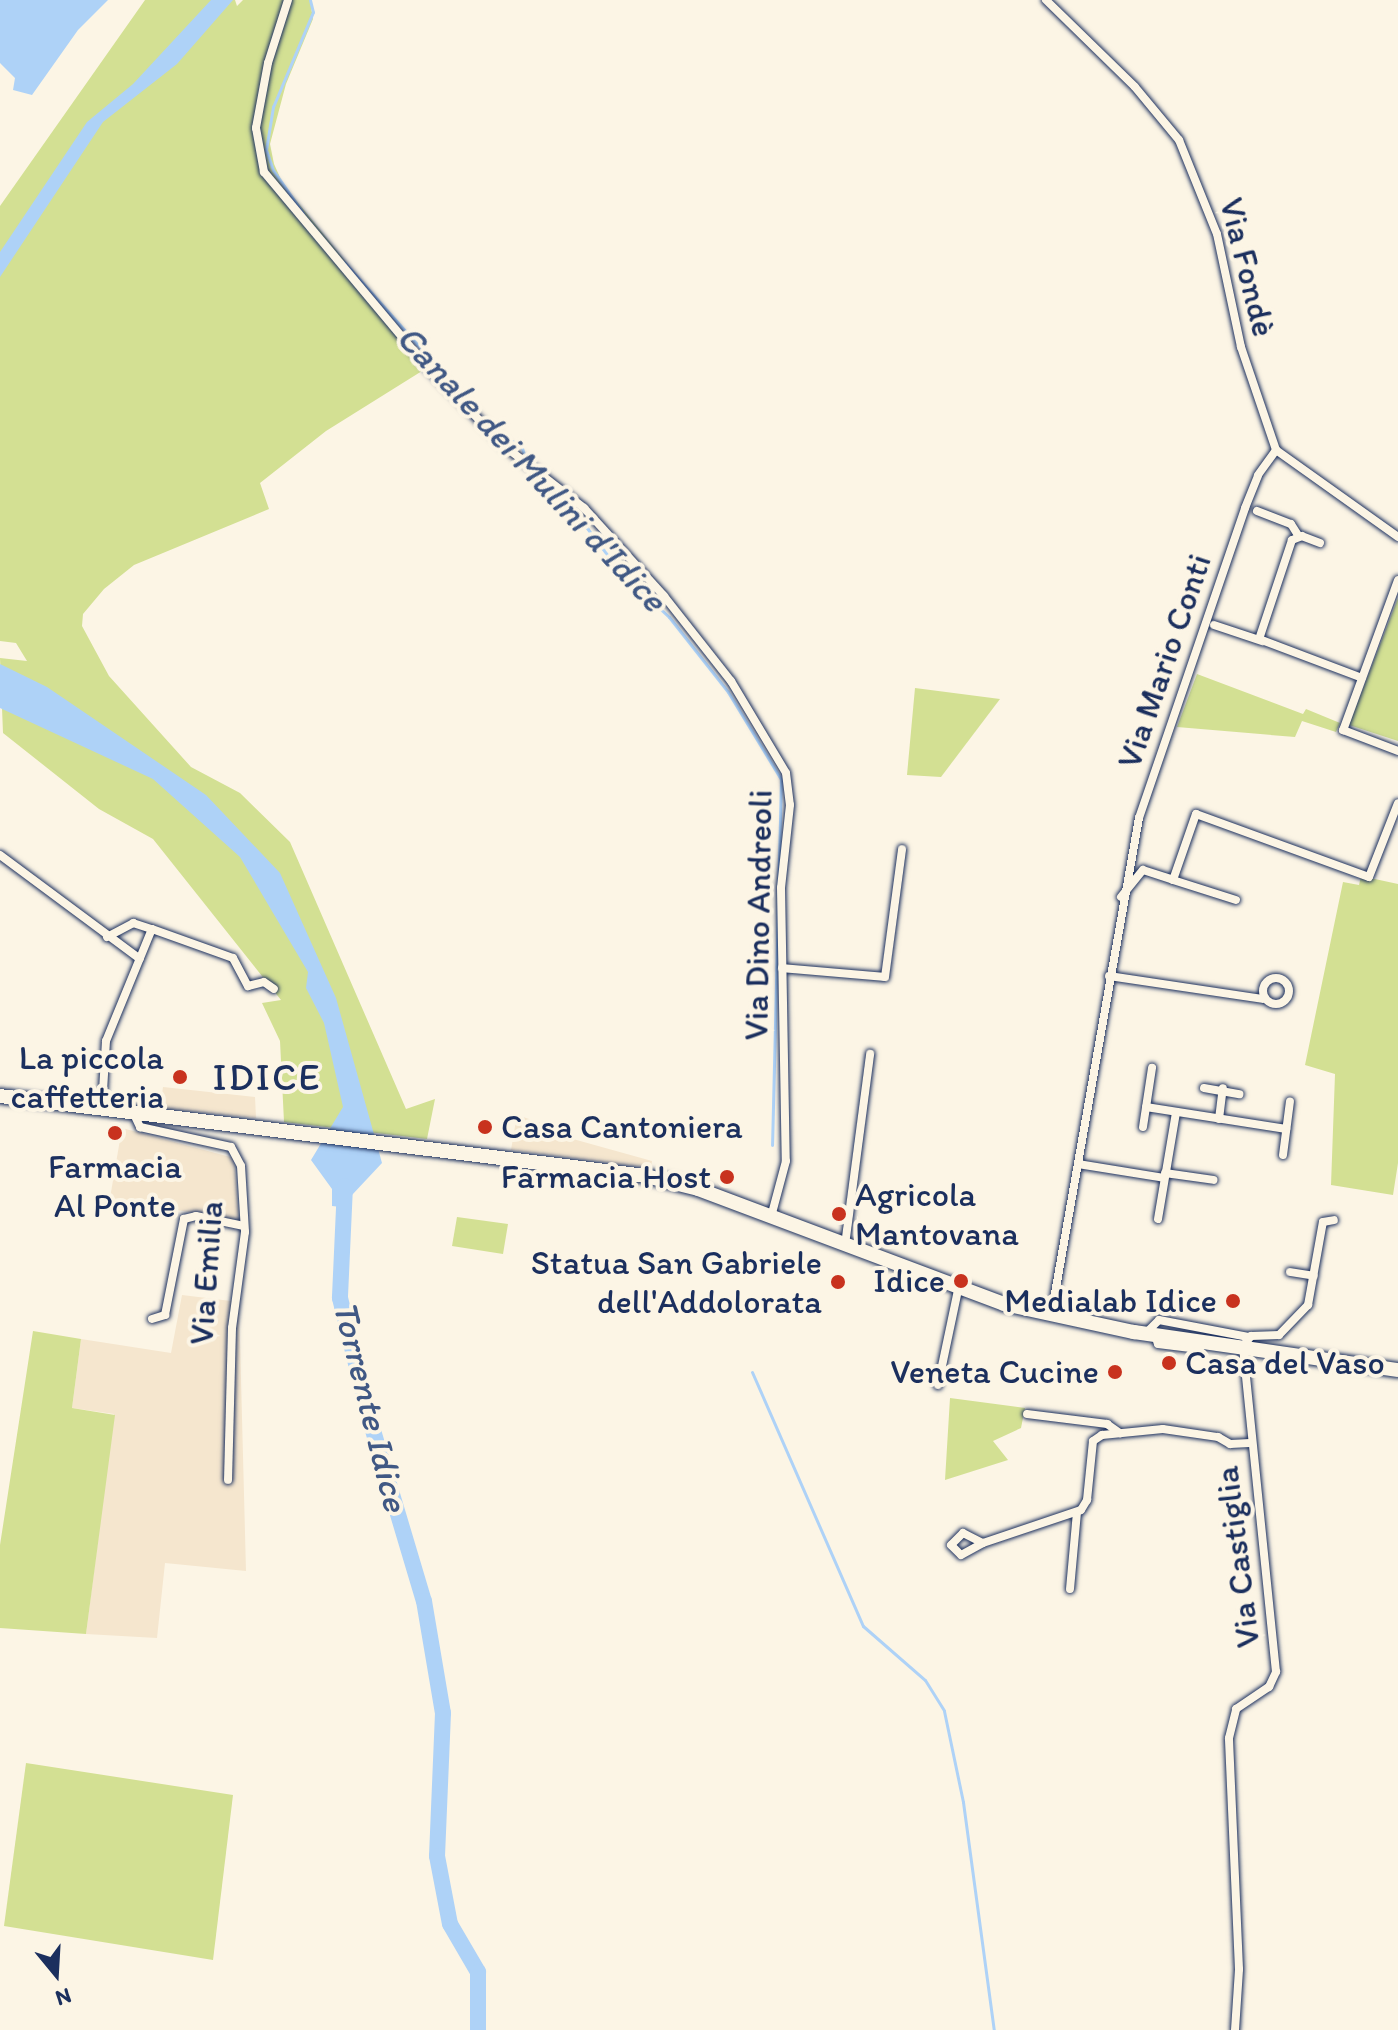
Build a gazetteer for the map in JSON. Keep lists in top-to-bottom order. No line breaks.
{"streets":{"street":["Via Fondè","Via Mario Conti","Via Dino Andreoli","Via Emilia","Via Castiglia"]},"crossings":[["Via Fondè","Via Mario Conti"]],"districts":["IDICE"],"water":["Canale dei Mulini d'Idice","Torrente Idice"],"places":["La piccola caffetteria","Casa Cantoniera","Farmacia Al Ponte","Farmacia Host","Agricola Mantovana","Idice","Statua San Gabriele dell'Addolorata","Medialab Idice","Casa del Vaso","Veneta Cucine"],"north":"bottom"}
